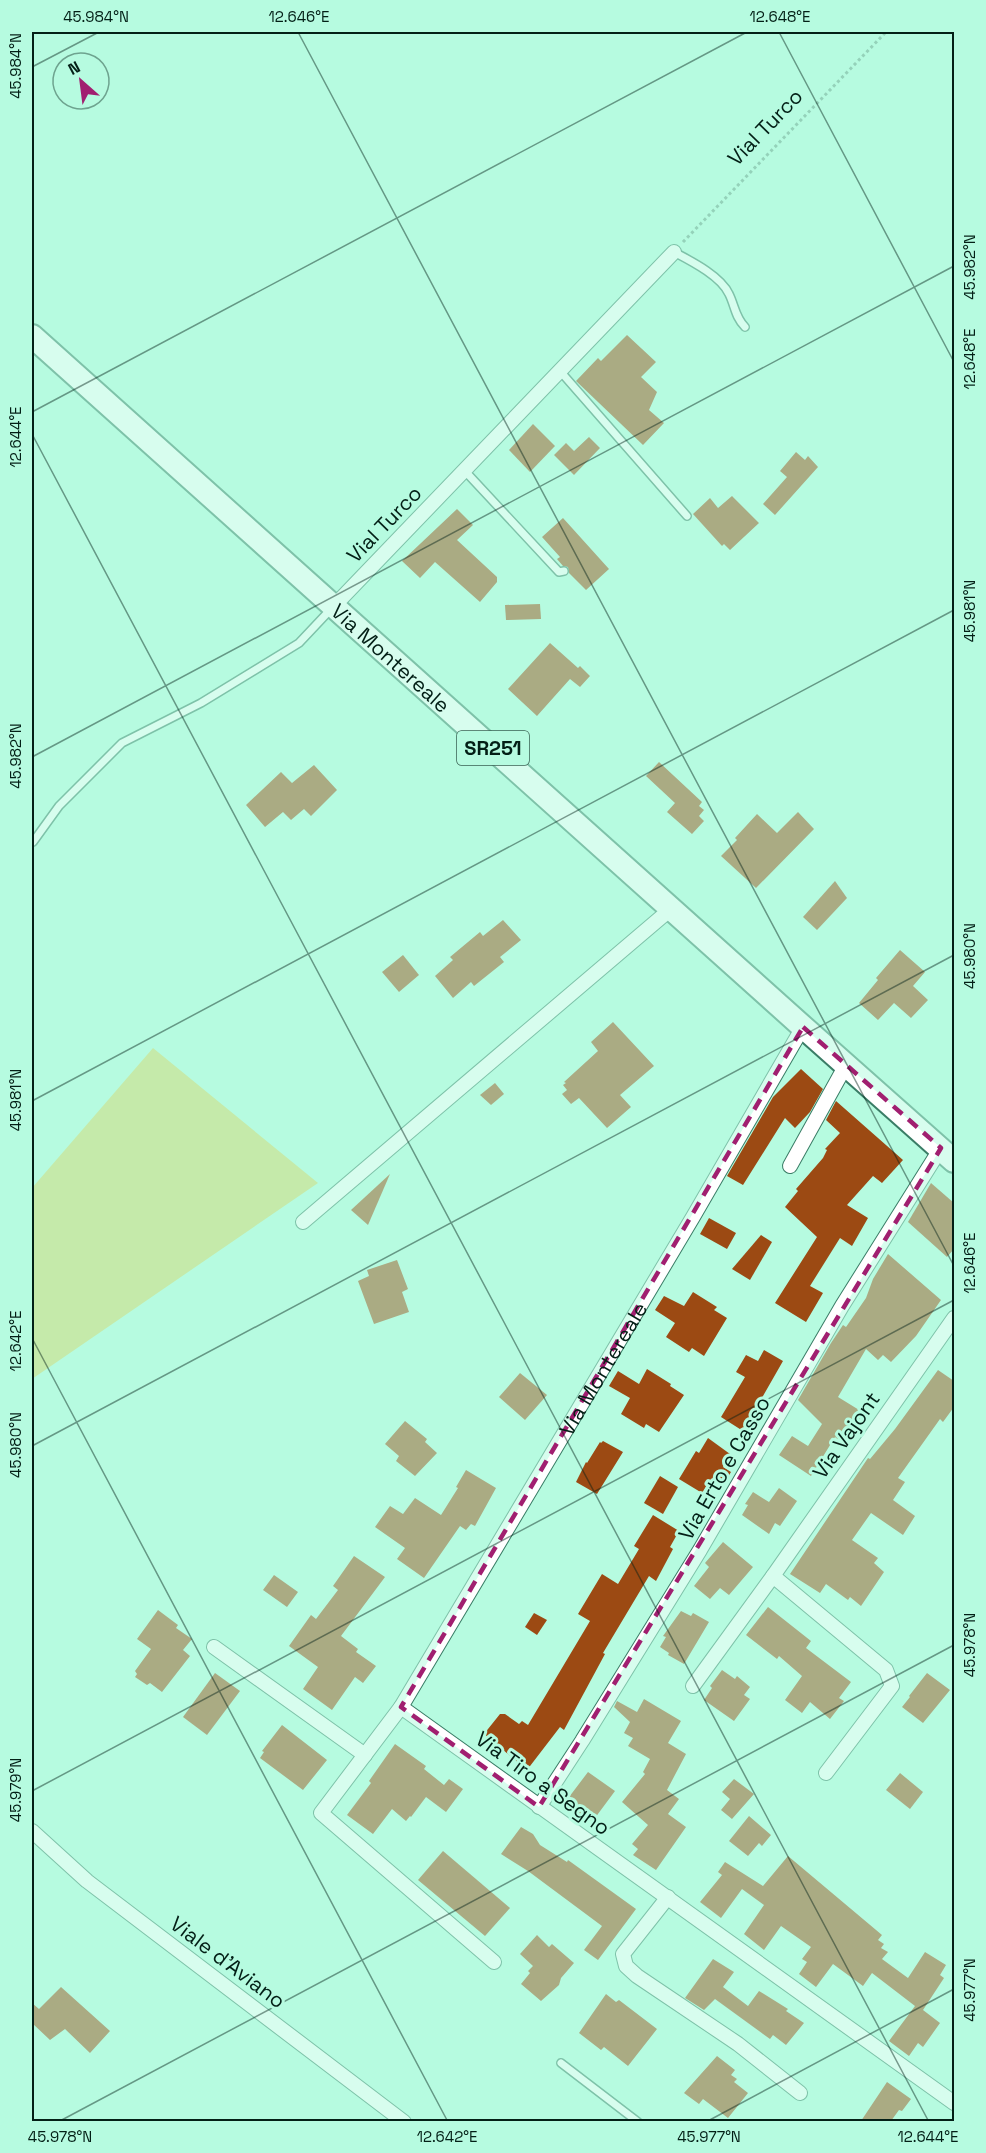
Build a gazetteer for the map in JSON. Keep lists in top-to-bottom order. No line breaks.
{"streets":{"main road":["Via Montereale","SR251"],"street":["Vial Turco","Via Vajont","Via Erto e Casso","Via Tiro a Segno","Viale d'Aviano"]},"crossings":[["Vial Turco","Via Montereale"],["Via Montereale","Via Erto e Casso"],["Via Montereale","Via Tiro a Segno"],["Via Erto e Casso","Via Tiro a Segno"]],"north":"top left","coordinates":["45.984°N","12.646°E","12.648°E","45.982°N","12.644°E","45.981°N","45.980°N","12.642°E","45.978°N","45.979°N","45.977°N"]}
